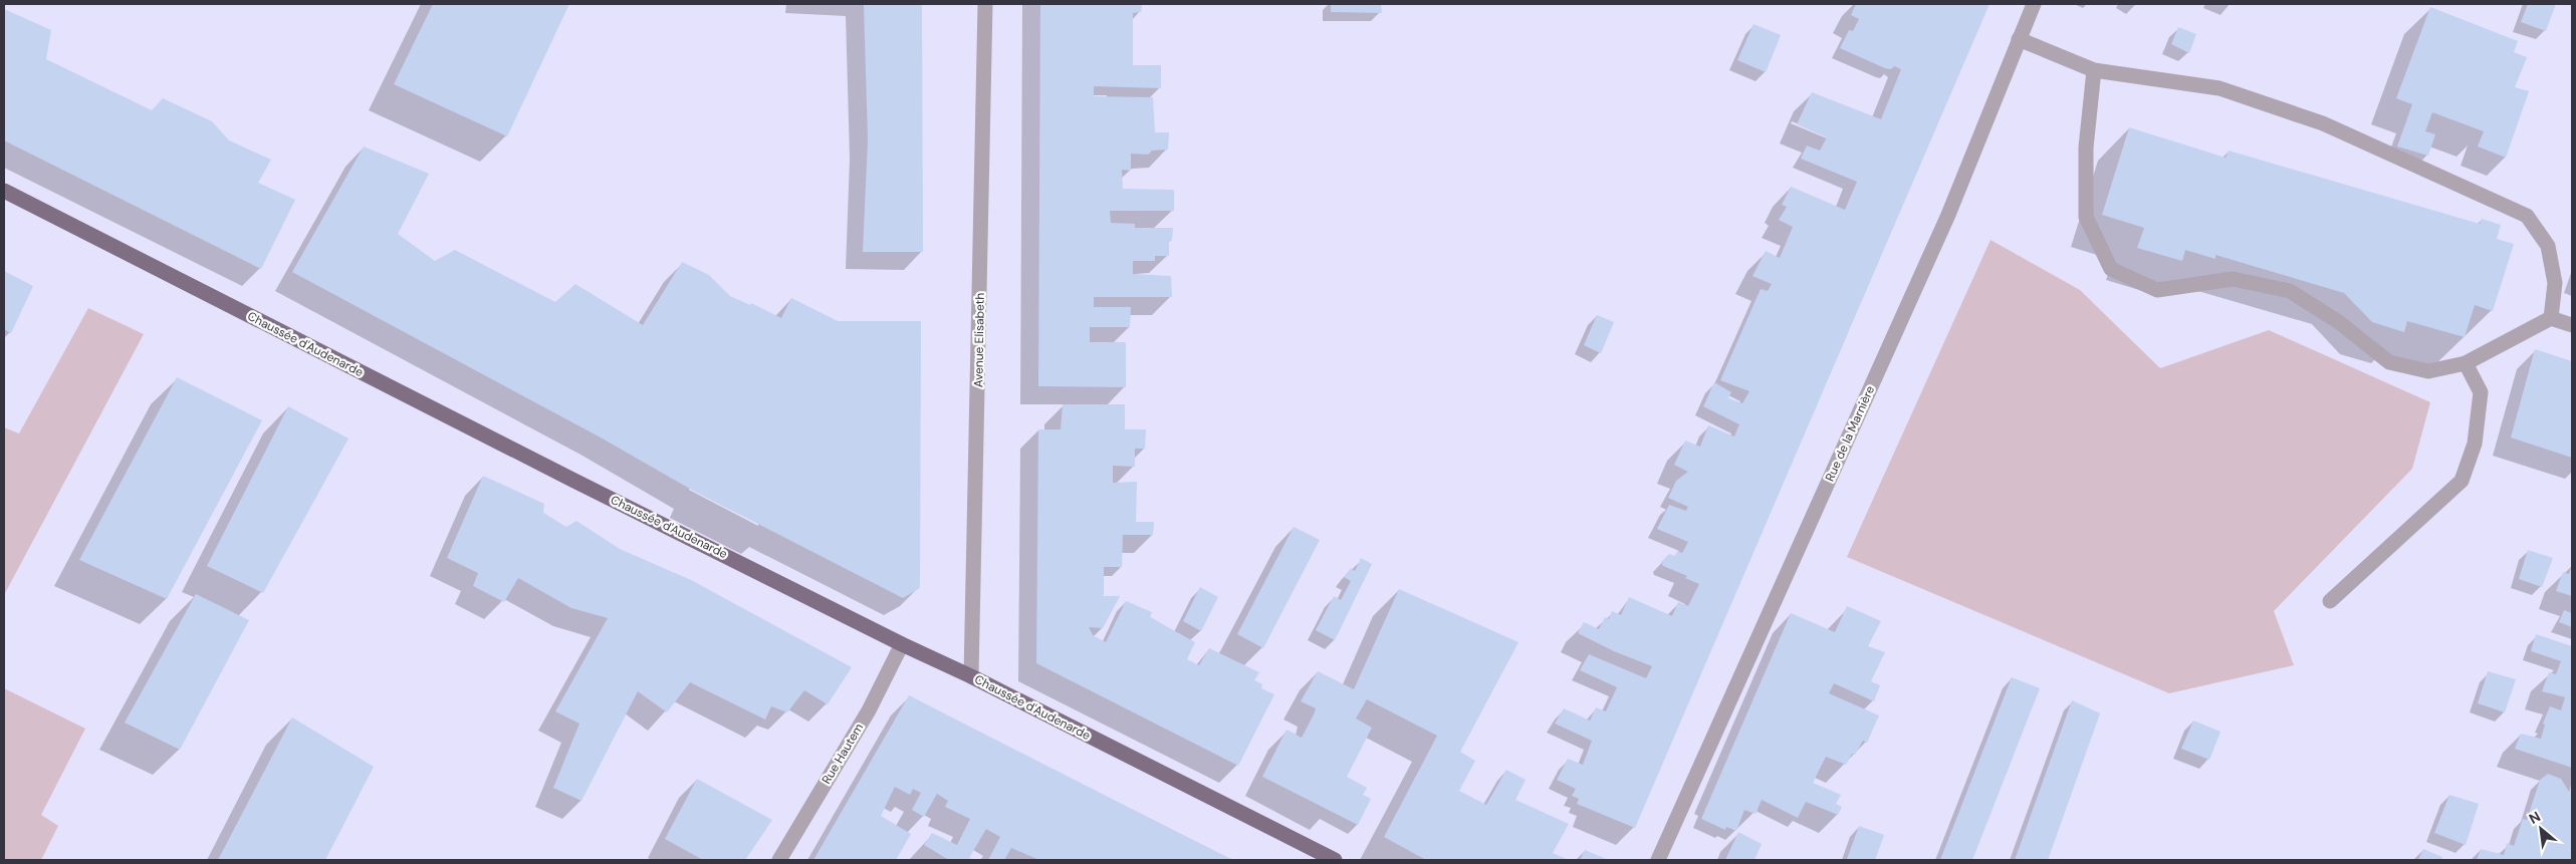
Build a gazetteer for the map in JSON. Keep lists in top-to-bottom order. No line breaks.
{"streets":{"main road":["Chaussée d'Audenarde"],"street":["Avenue Elisabeth","Rue de la Marnière","Rue Hautem"]},"crossings":[["Avenue Elisabeth","Chaussée d'Audenarde"],["Chaussée d'Audenarde","Rue Hautem"]],"north":"top left"}
